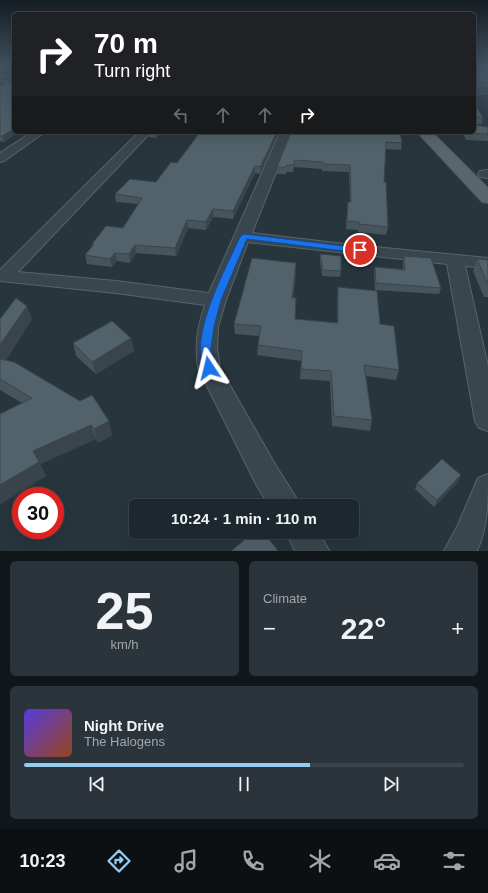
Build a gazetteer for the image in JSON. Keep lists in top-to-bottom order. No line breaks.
{"page":{"turn":["70 m","Turn right"],"limit":"30","trip":"10:24 · 1 min · 110 m","tile":[["25","km/h"],"Climate"],"heat":["−","22°","+"],"song":["Night Drive","The Halogens"],"tabs":"10:23"}}
